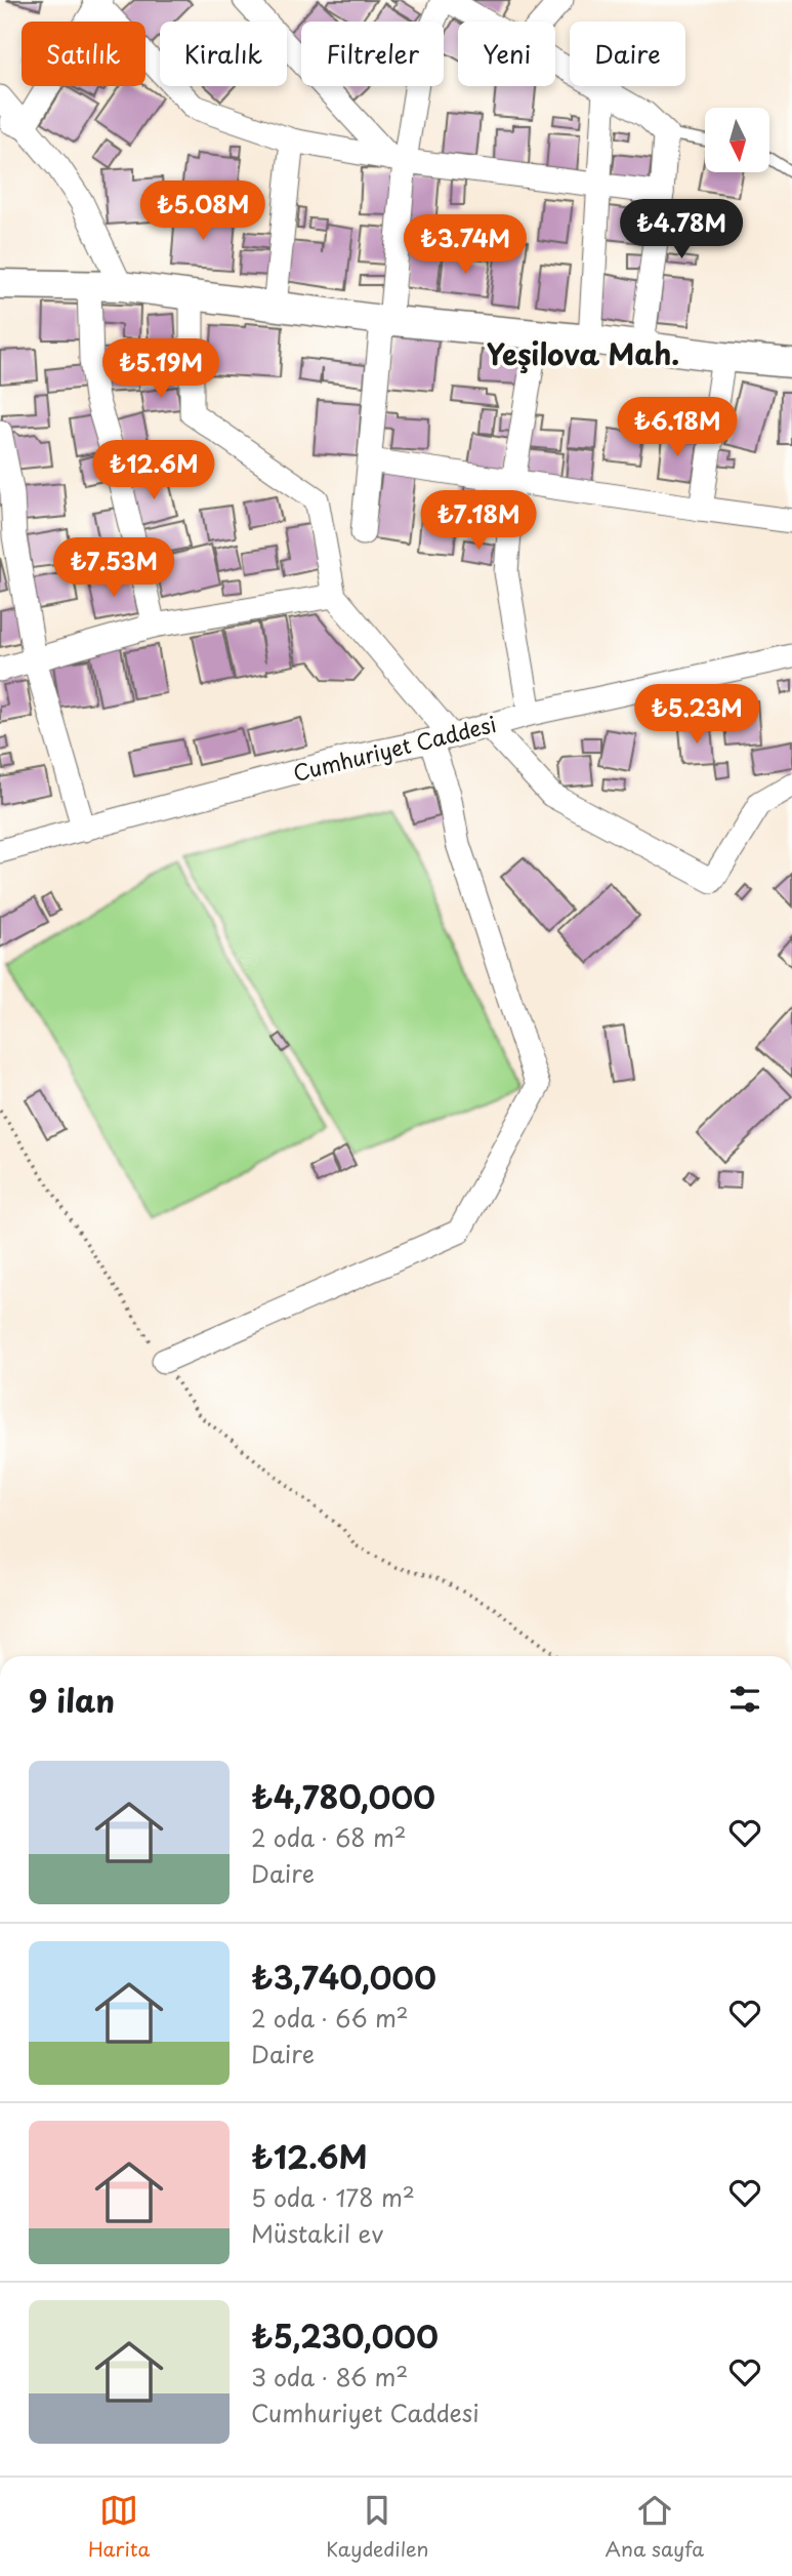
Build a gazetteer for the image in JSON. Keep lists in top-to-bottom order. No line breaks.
{"streets":{"street":["Cumhuriyet Caddesi"]},"districts":["Yeşilova Mah."],"north":"bottom","page":{"chip":["Satılık","Kiralık","Filtreler","Yeni","Daire"],"price":["₺5.08M","₺4.78M","₺3.74M","₺5.19M","₺6.18M","₺12.6M","₺7.18M","₺7.53M","₺5.23M"],"heading":"9 ilan","list":[{"name":"₺4,780,000","note":"2 oda · 68 m² · Daire"},{"name":"₺3,740,000","note":"2 oda · 66 m² · Daire"},{"name":"₺12.6M","note":"5 oda · 178 m² · Müstakil ev"},{"name":"₺5,230,000","note":"3 oda · 86 m² · Cumhuriyet Caddesi"}],"tabs":["Harita","Kaydedilen","Ana sayfa"]}}
